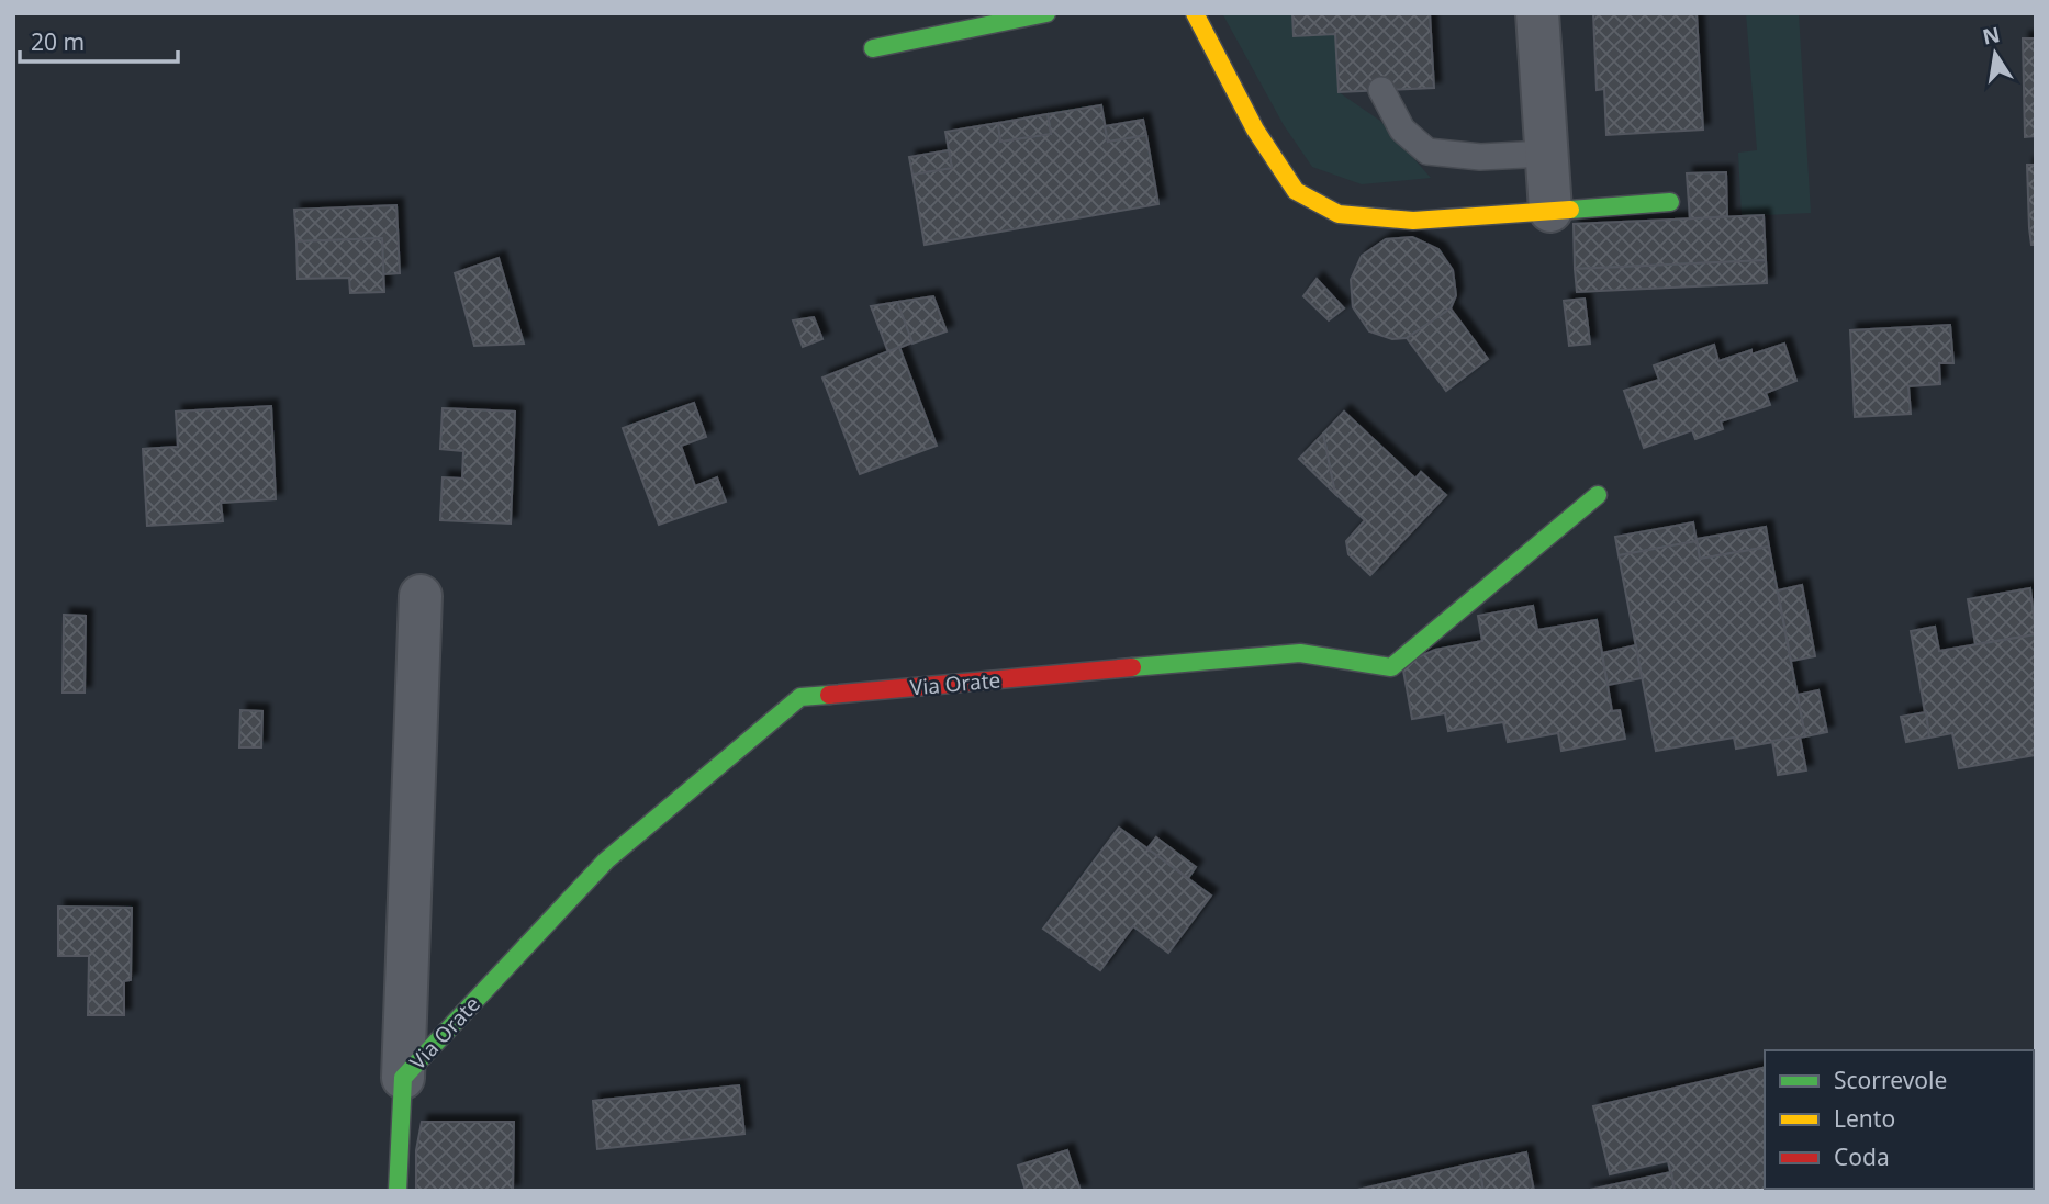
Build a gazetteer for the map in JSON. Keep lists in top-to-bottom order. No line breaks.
{"streets":{"street":["Via Orate"]},"legend":["Scorrevole","Lento","Coda"],"scale_bar":"20 m","north":"top"}
